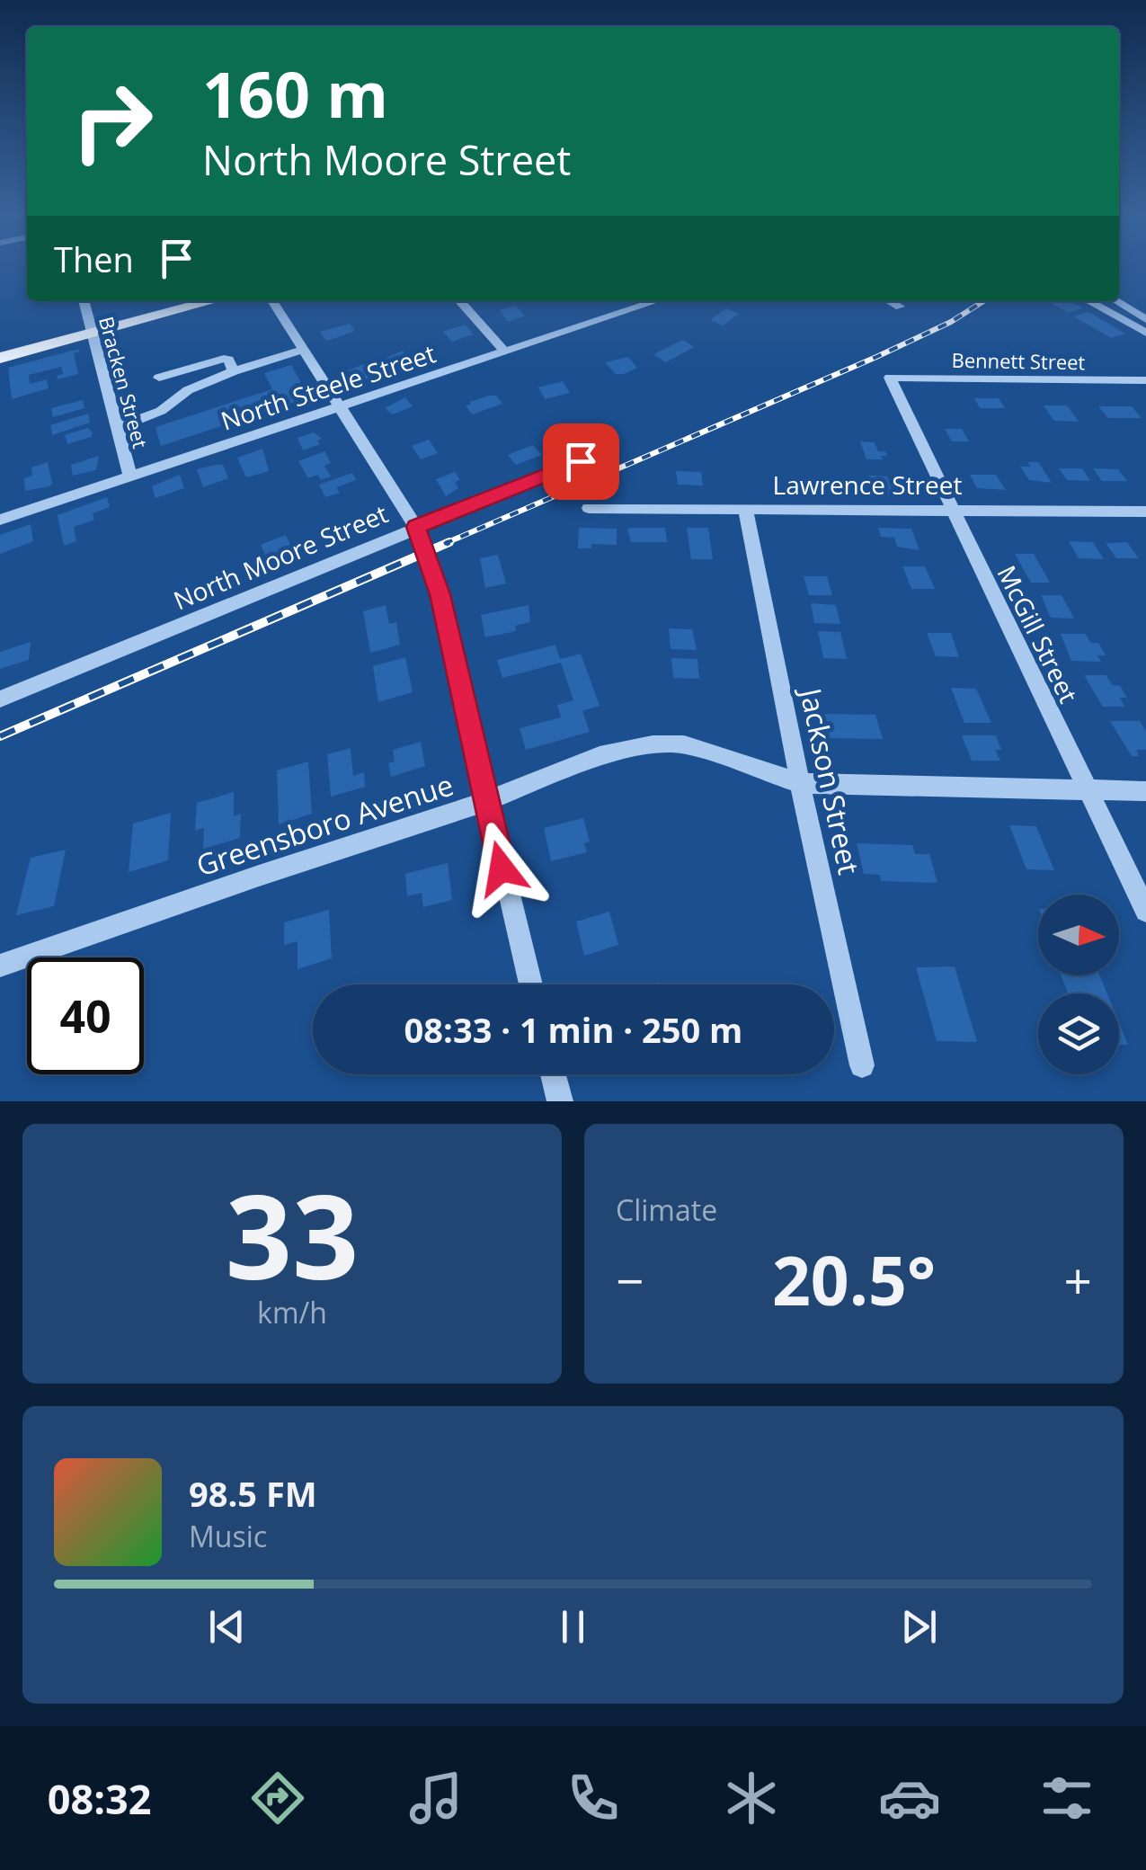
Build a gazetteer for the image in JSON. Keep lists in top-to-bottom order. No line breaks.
{"streets":{"street":["Bennett Street","Bracken Street","North Steele Street","Lawrence Street","North Moore Street","McGill Street","Jackson Street","Greensboro Avenue"]},"crossings":[["Bennett Street","McGill Street"],["Bracken Street","North Steele Street"],["Lawrence Street","McGill Street"],["Lawrence Street","Jackson Street"],["McGill Street","Greensboro Avenue"],["Jackson Street","Greensboro Avenue"]],"north":"right","page":{"turn":["160 m","North Moore Street"],"then":"Then","limit":"40","trip":"08:33 · 1 min · 250 m","tile":[["33","km/h"],"Climate"],"heat":["−","20.5°","+"],"song":["98.5 FM","Music"],"tabs":"08:32"}}
